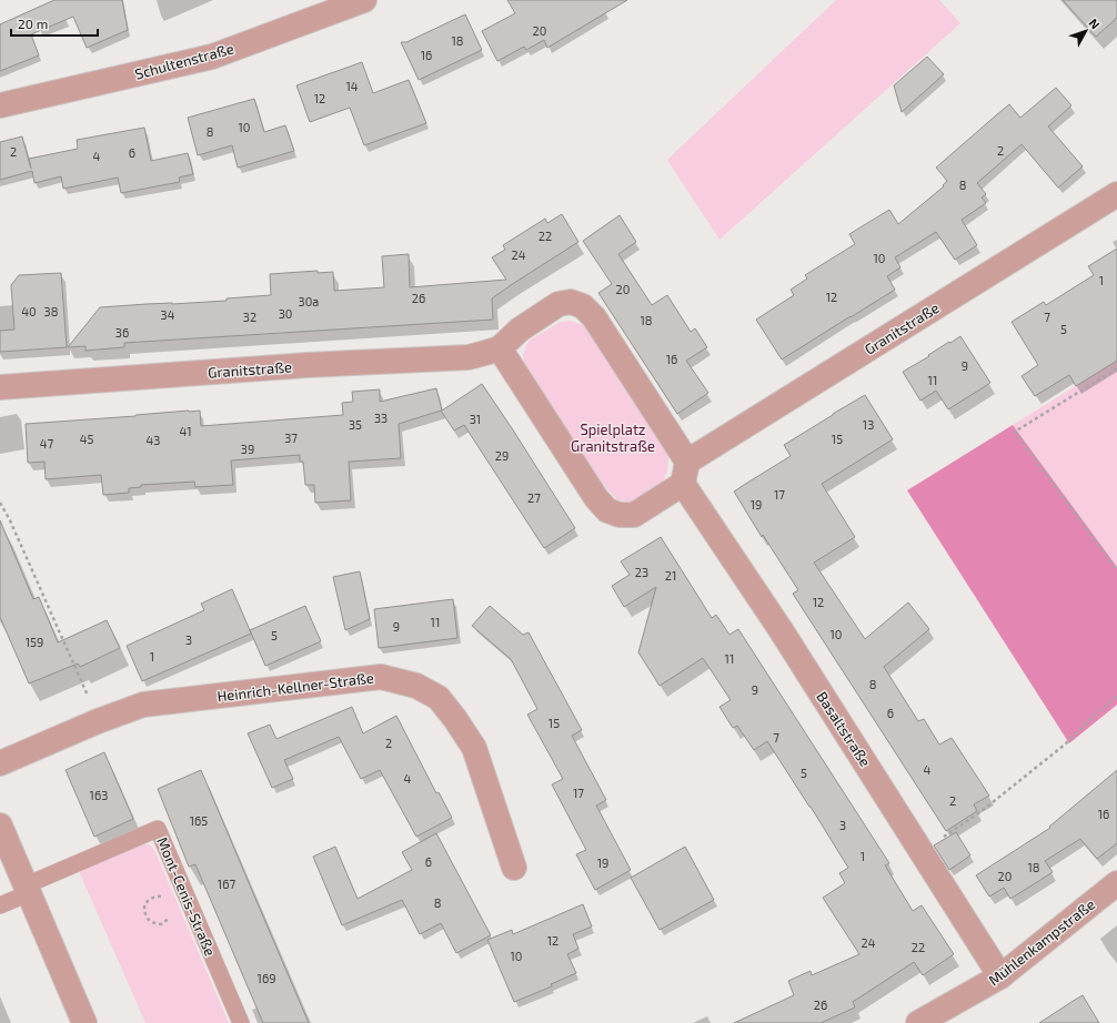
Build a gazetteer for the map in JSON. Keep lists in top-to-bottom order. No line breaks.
{"streets":{"street":["Schultenstraße","Granitstraße","Heinrich-Kellner-Straße","Basaltstraße","Mühlenkampstraße"],"lane":["Mont-Cenis-Straße"]},"crossings":[["Granitstraße","Basaltstraße"],["Basaltstraße","Mühlenkampstraße"]],"parks":["Spielplatz Granitstraße"],"house_numbers":["20","18","16","14","12","10","8","2","2","6","4","8","22","24","10","1","20","12","26","30a","40","38","30","34","32","7","18","5","36","16","9","11","33","31","35","13","41","37","45","15","43","47","39","29","17","27","19","23","21","12","11","9","10","5","3","159","1","11","8","9","6","15","7","2","4","5","4","17","163","2","16","165","3","1","6","19","18","20","167","8","12","24","22","10","169","26"],"scale_bar":"20 m","north":"top right"}
